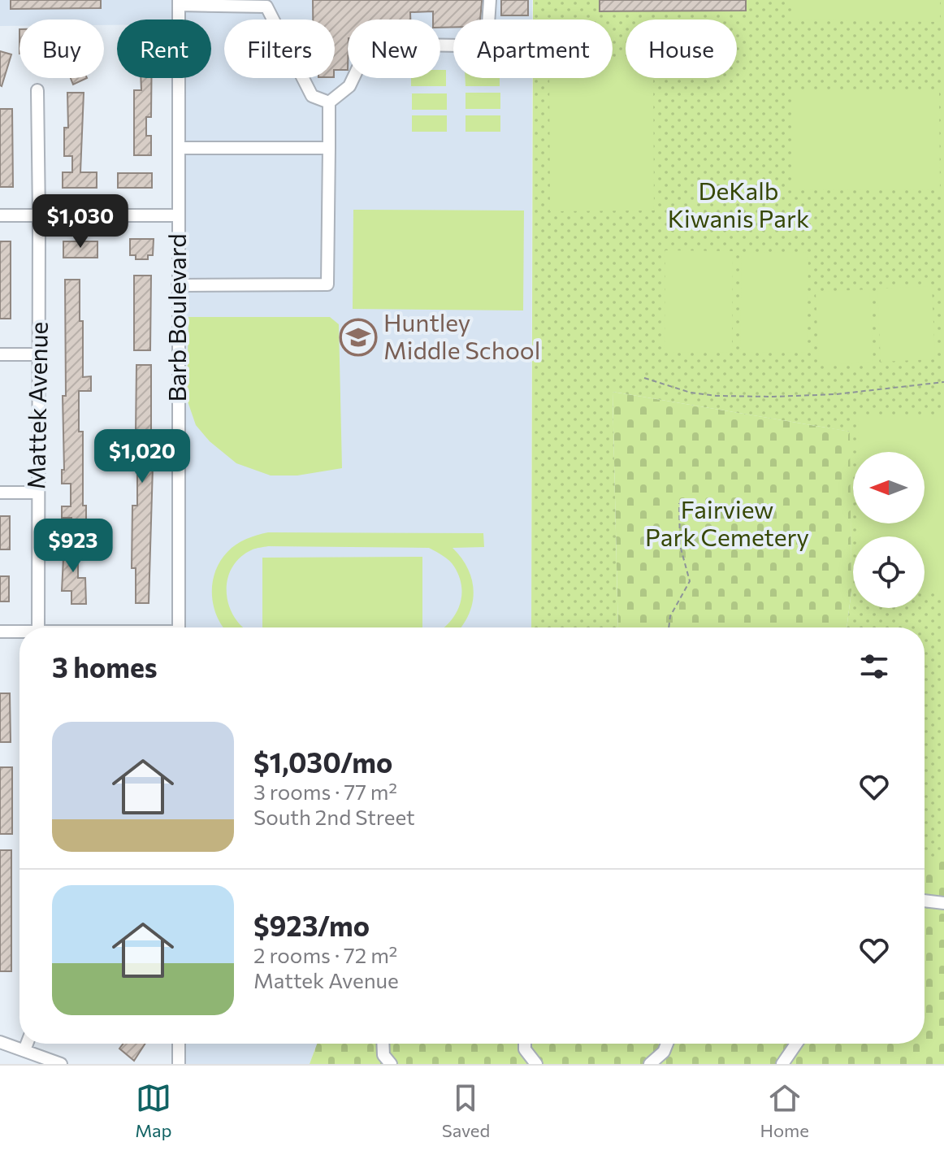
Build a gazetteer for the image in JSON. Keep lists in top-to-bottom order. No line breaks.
{"streets":{"street":["Barb Boulevard","Mattek Avenue"]},"parks":["DeKalb Kiwanis Park","Fairview Park Cemetery"],"places":{"school or university":["Huntley Middle School"]},"north":"left","page":{"chip":["Buy","Rent","Filters","New","Apartment","House"],"price":["$1,030","$1,020","$923"],"heading":"3 homes","list":[{"name":"$1,030/mo","note":"3 rooms · 77 m² · South 2nd Street"},{"name":"$923/mo","note":"2 rooms · 72 m² · Mattek Avenue"}],"tabs":["Map","Saved","Home"]}}
